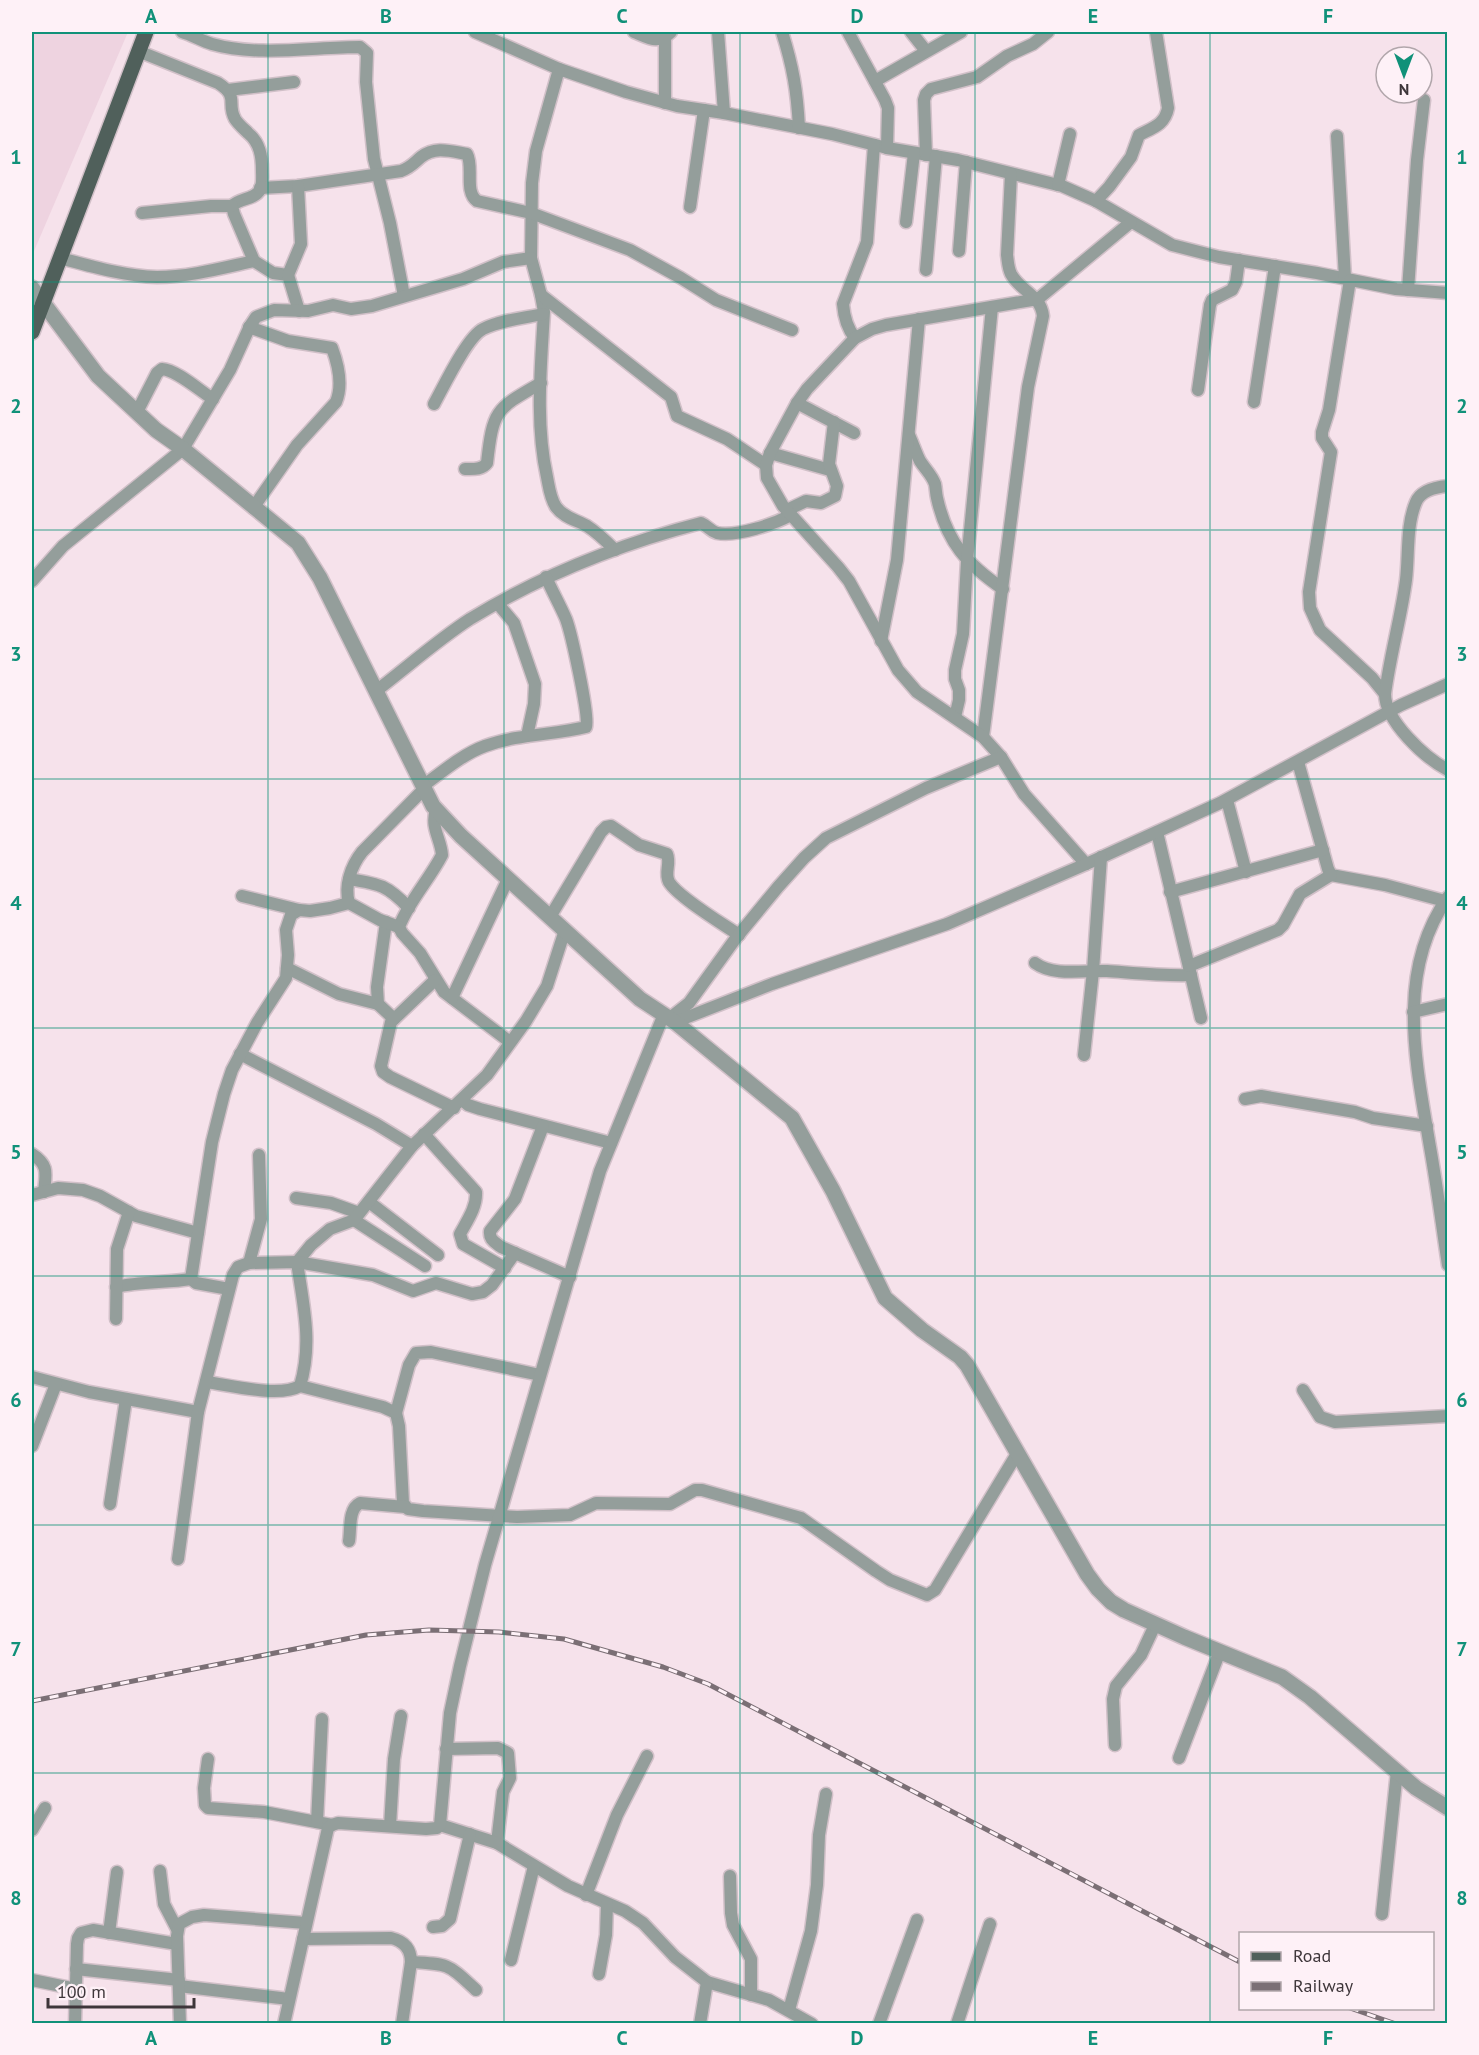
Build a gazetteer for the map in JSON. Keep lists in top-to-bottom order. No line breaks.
{"legend":["Road","Railway"],"scale_bar":"100 m","north":"bottom","grid":{"columns":["A","B","C","D","E","F"],"rows":["1","2","3","4","5","6","7","8"]}}
